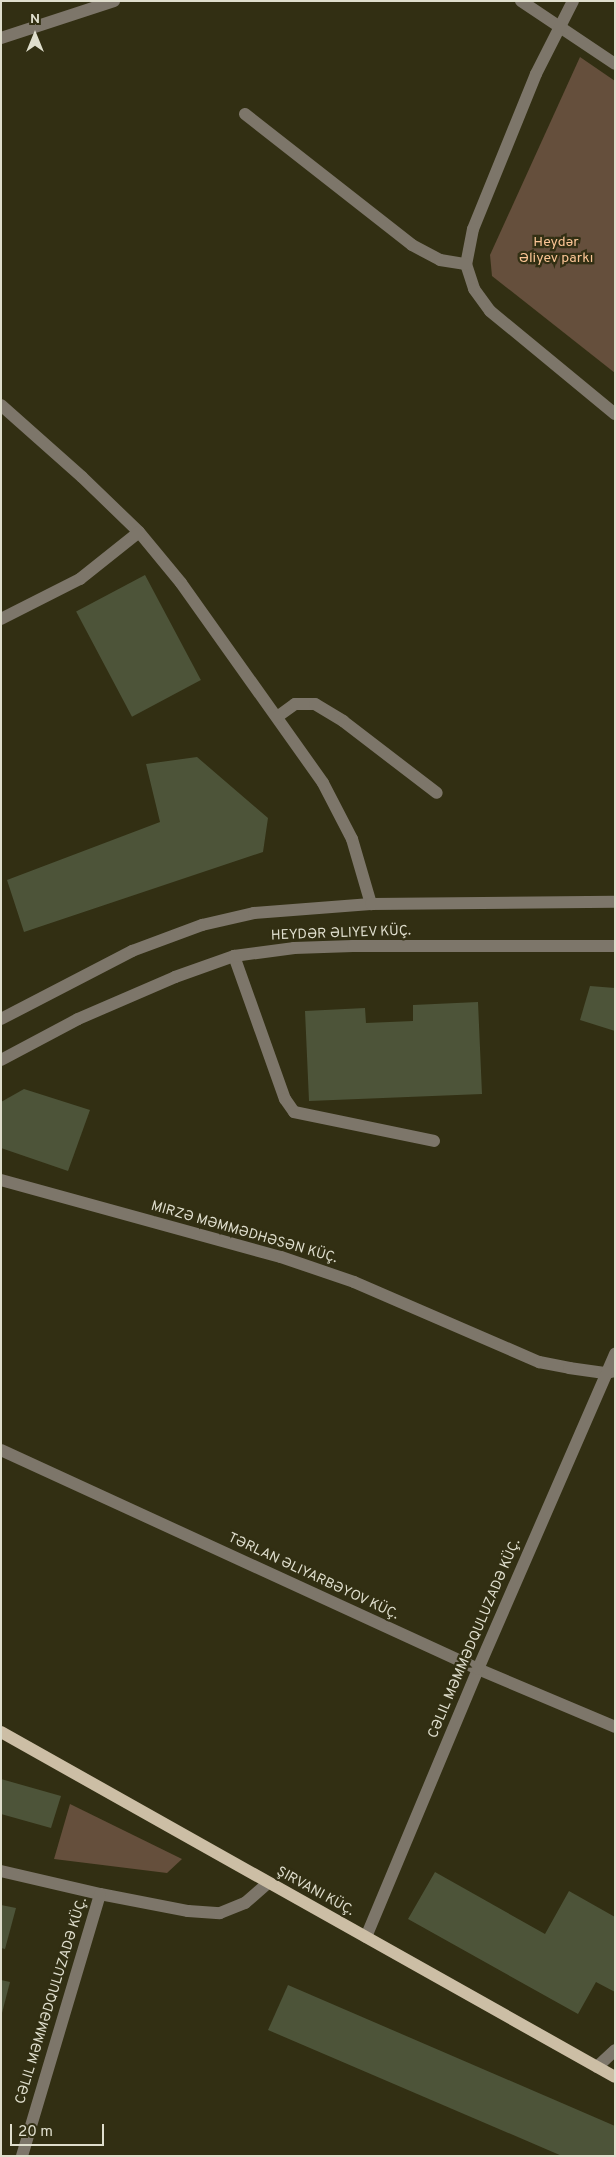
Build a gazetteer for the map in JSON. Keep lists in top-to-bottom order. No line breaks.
{"streets":{"main road":["ŞIRVANI KÜÇ."],"street":["HEYDƏR ƏLIYEV KÜÇ.","MIRZƏ MƏMMƏDHƏSƏN KÜÇ.","TƏRLAN ƏLIYARBƏYOV KÜÇ.","CƏLIL MƏMMƏDQULUZADƏ KÜÇ."]},"crossings":[["MIRZƏ MƏMMƏDHƏSƏN KÜÇ.","CƏLIL MƏMMƏDQULUZADƏ KÜÇ."],["TƏRLAN ƏLIYARBƏYOV KÜÇ.","CƏLIL MƏMMƏDQULUZADƏ KÜÇ."],["CƏLIL MƏMMƏDQULUZADƏ KÜÇ.","ŞIRVANI KÜÇ."]],"parks":["Heydər Əliyev parkı"],"scale_bar":"20 m","north":"top"}
